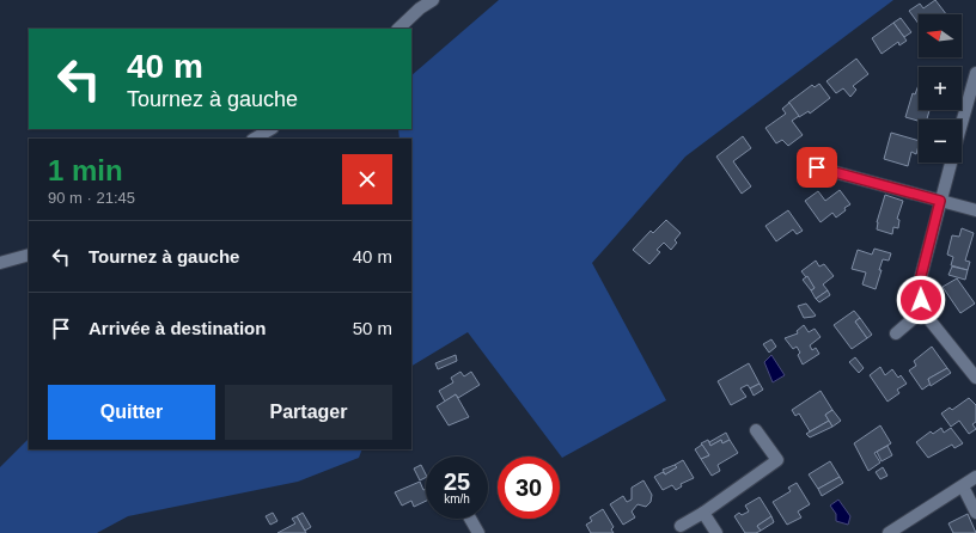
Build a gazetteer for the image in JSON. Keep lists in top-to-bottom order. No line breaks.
{"north":"left","page":{"map_buttons":["+","−"],"turn":["40 m","Tournez à gauche"],"heading":["1 min","90 m · 21:45"],"list":[{"name":"Tournez à gauche","value":"40 m"},{"name":"Arrivée à destination","value":"50 m"}],"buttons":["Quitter","Partager"],"speed":"25 km/h","limit":"30"}}
